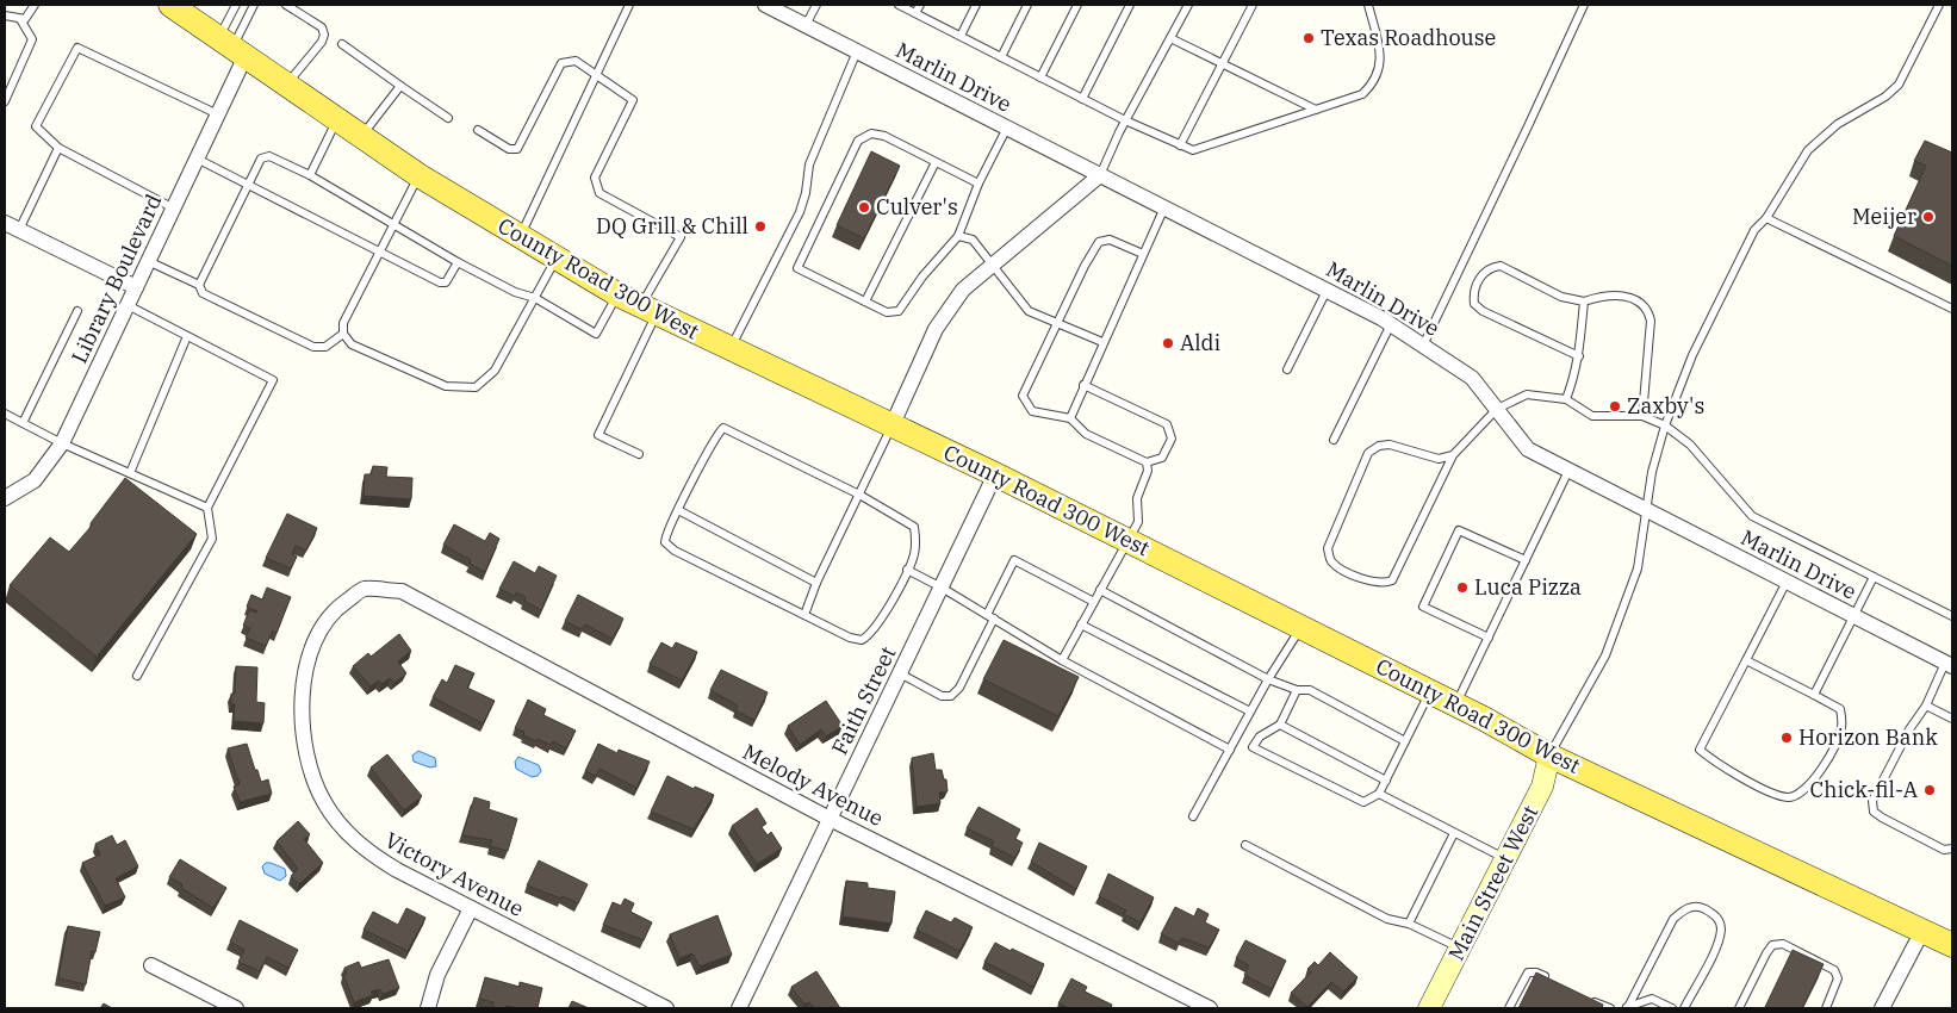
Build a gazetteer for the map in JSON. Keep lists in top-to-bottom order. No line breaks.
{"streets":{"main road":["County Road 300 West","Main Street West"],"street":["Marlin Drive","Library Boulevard","Faith Street","Melody Avenue","Victory Avenue"]},"crossings":[["Library Boulevard","County Road 300 West"],["County Road 300 West","Faith Street"],["County Road 300 West","Main Street West"],["Faith Street","Melody Avenue"],["Melody Avenue","Victory Avenue"]],"places":["Texas Roadhouse","Culver's","Meijer","DQ Grill & Chill","Aldi","Zaxby's","Luca Pizza","Horizon Bank","Chick-fil-A"]}
